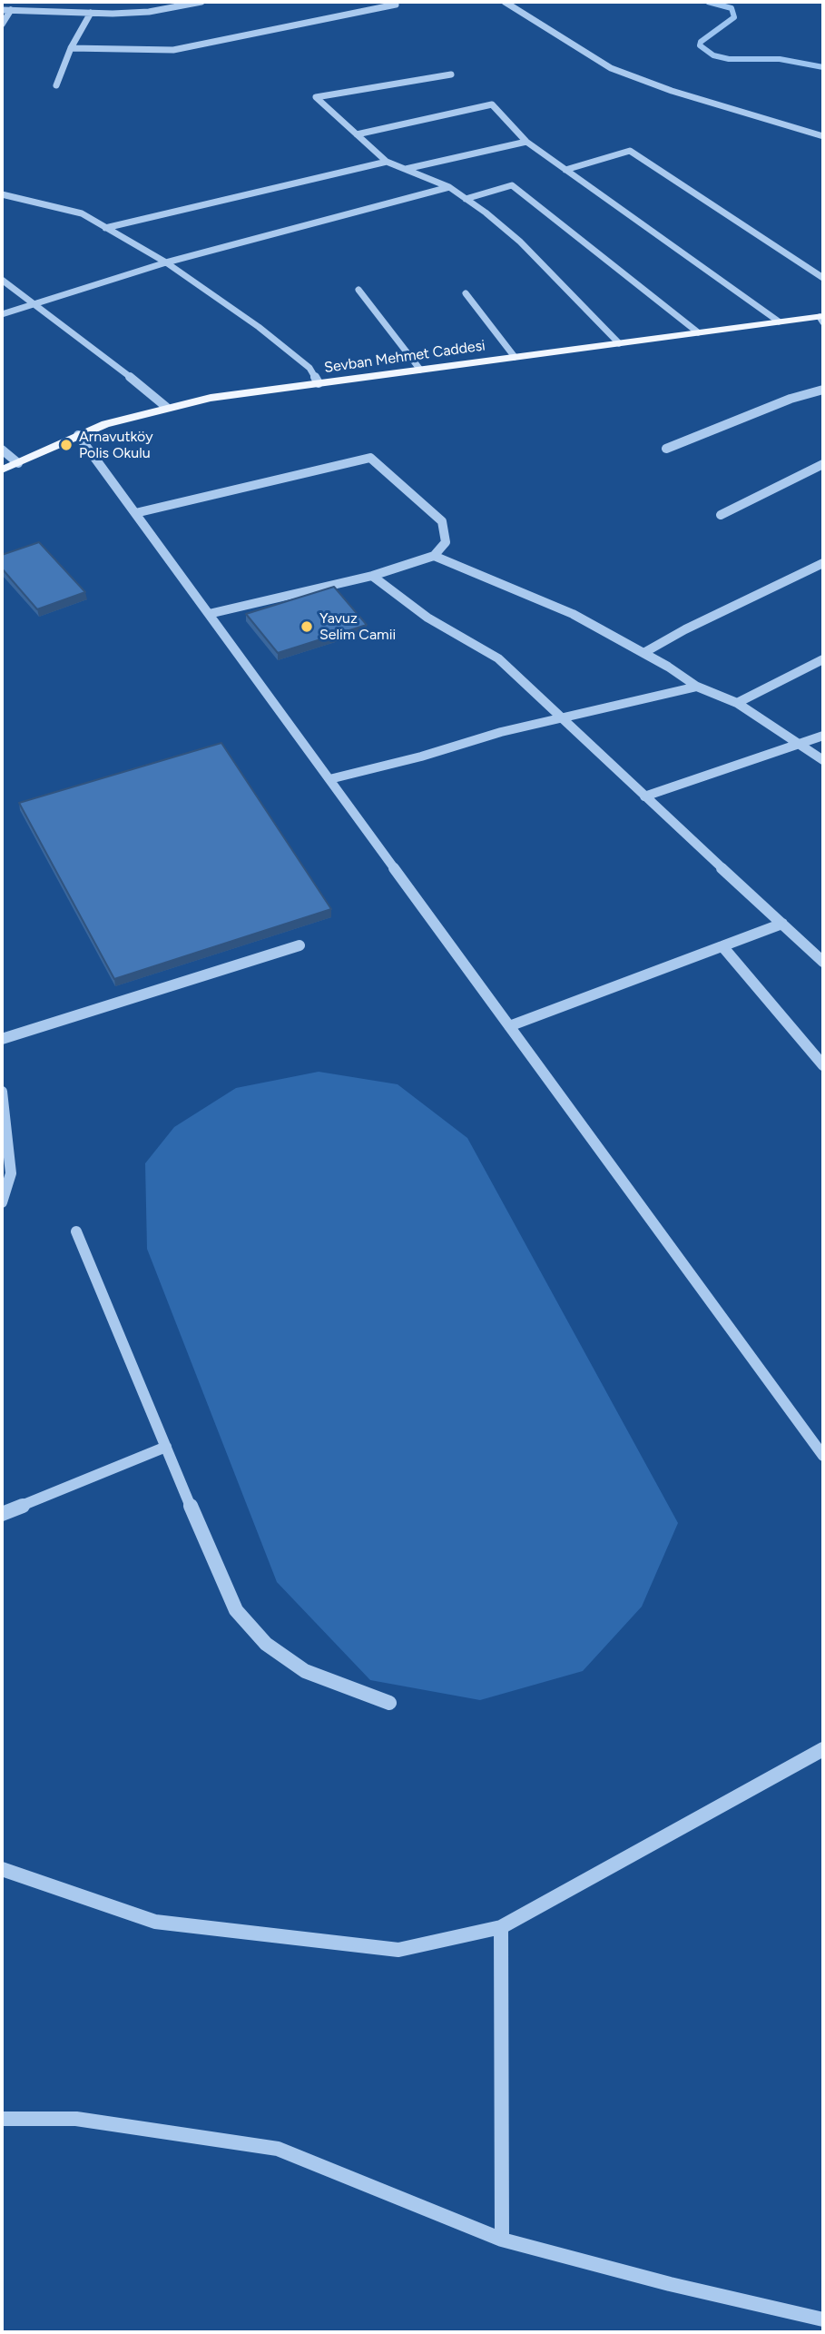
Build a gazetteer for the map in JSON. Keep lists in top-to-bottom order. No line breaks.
{"streets":{"main road":["Sevban Mehmet Caddesi"]},"places":["Arnavutköy Polis Okulu","Yavuz Selim Camii"]}
